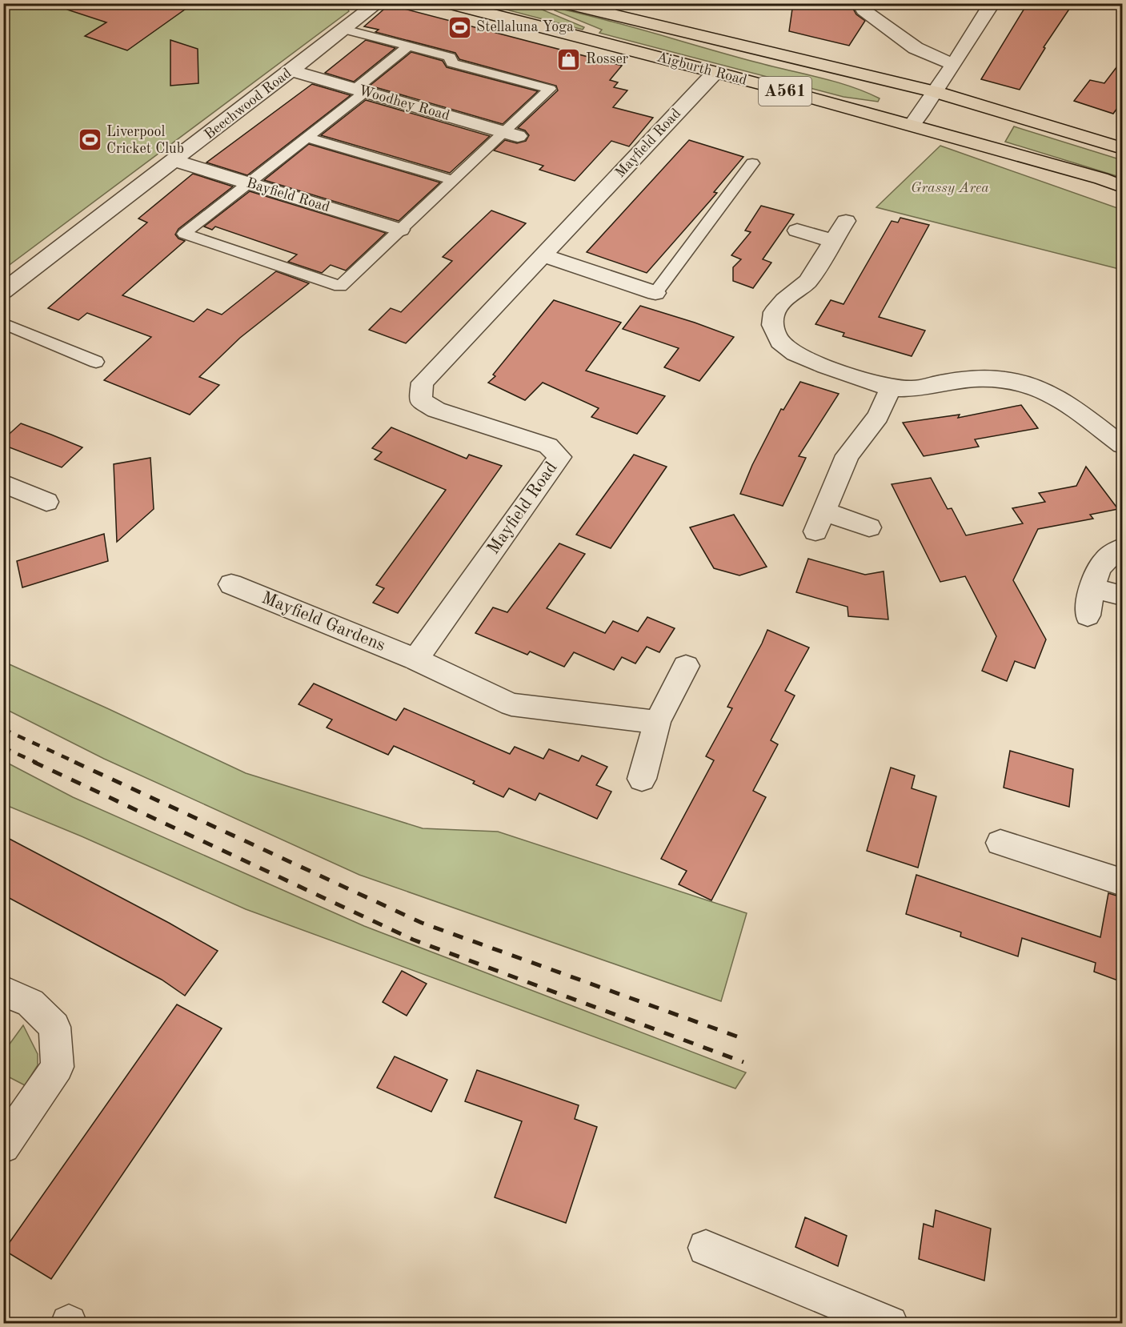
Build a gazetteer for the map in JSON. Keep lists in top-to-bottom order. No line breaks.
{"streets":{"highway":["Aigburth Road","A561"],"street":["Woodhey Road","Beechwood Road","Mayfield Road","Bayfield Road","Mayfield Gardens"]},"crossings":[["Aigburth Road","Mayfield Road"],["Woodhey Road","Beechwood Road"],["Beechwood Road","Bayfield Road"],["Mayfield Road","Mayfield Gardens"]],"parks":["Grassy Area"],"places":{"sports":["Stellaluna Yoga","Liverpool Cricket Club"],"shop":["Rosser"]}}
